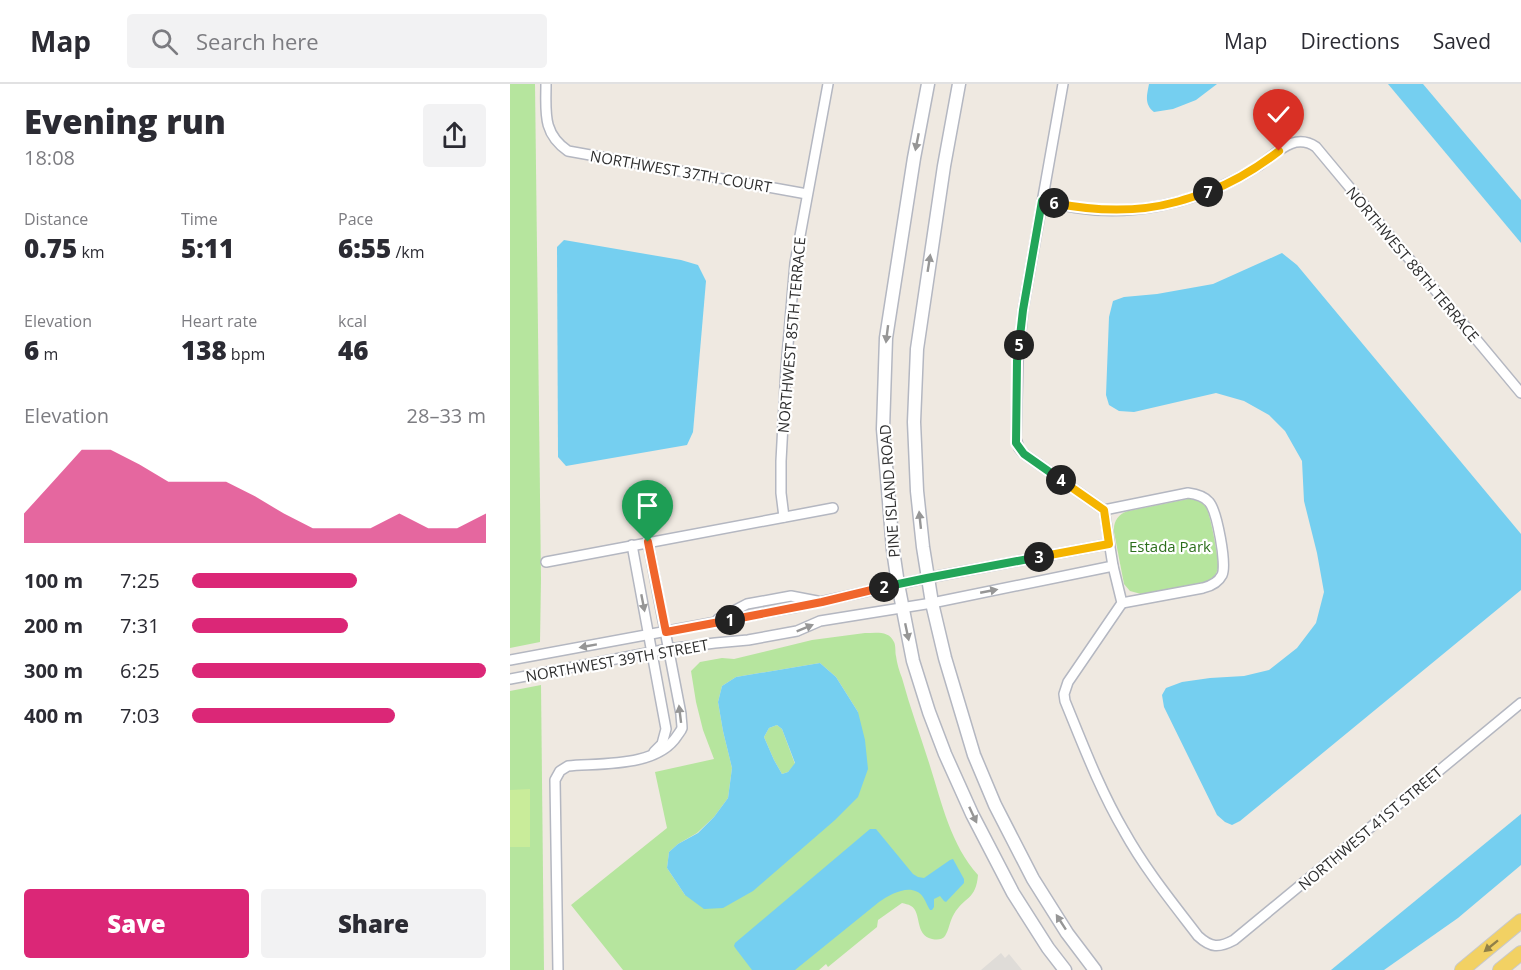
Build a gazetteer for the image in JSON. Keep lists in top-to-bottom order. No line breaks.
{"streets":{"main road":["PINE ISLAND ROAD"],"street":["NORTHWEST 37TH COURT","NORTHWEST 88TH TERRACE","NORTHWEST 85TH TERRACE","NORTHWEST 39TH STREET","NORTHWEST 41ST STREET"]},"crossings":[["NORTHWEST 37TH COURT","NORTHWEST 85TH TERRACE"],["PINE ISLAND ROAD","NORTHWEST 39TH STREET"]],"parks":["Estada Park"],"page":{"header":"Map","search":"Search here","nav":["Map","Directions","Saved"],"heading":["Evening run","18:08"],"pins":["7","6","5","4","3","2","1"],"stats":[["Distance","0.75 km"],["Time","5:11"],["Pace","6:55 /km"],["Elevation","6 m"],["Heart rate","138 bpm"],["kcal","46"]],"chart":["Elevation","28–33 m"],"list":[{"name":"100 m","note":"7:25"},{"name":"200 m","note":"7:31"},{"name":"300 m","note":"6:25"},{"name":"400 m","note":"7:03"}],"buttons":["Save","Share"]}}
